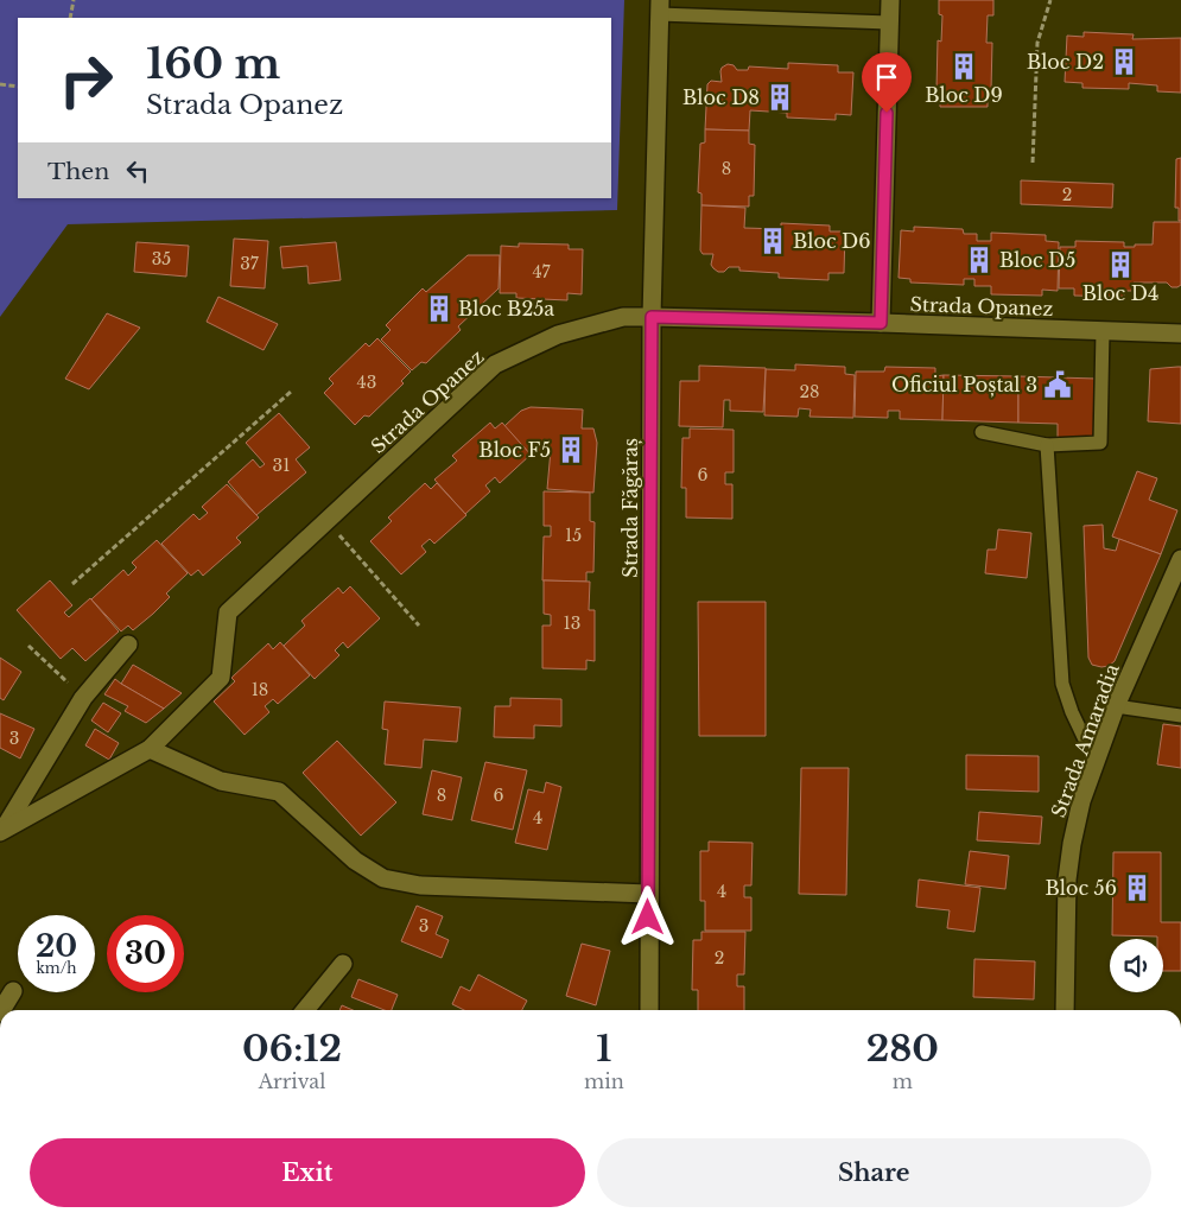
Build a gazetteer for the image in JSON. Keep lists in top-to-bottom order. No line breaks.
{"streets":{"street":["Strada Opanez","Strada Făgăraș","Strada Amaradia"]},"crossings":[["Strada Opanez","Strada Făgăraș"]],"places":{"building":["Bloc D2","Bloc D9","Bloc D8","Bloc D6","Bloc D5","Bloc D4","Bloc B25a","Bloc F5","Bloc 56"],"public building":["Oficiul Poștal 3"]},"house_numbers":["8","2","35","37","47","43","28","31","6","15","13","18","3","8","6","4","4","3","2"],"page":{"turn":["160 m","Strada Opanez"],"then":"Then","speed":"20 km/h","limit":"30","eta":["06:12","Arrival","1","min","280","m"],"buttons":["Exit","Share"]}}
